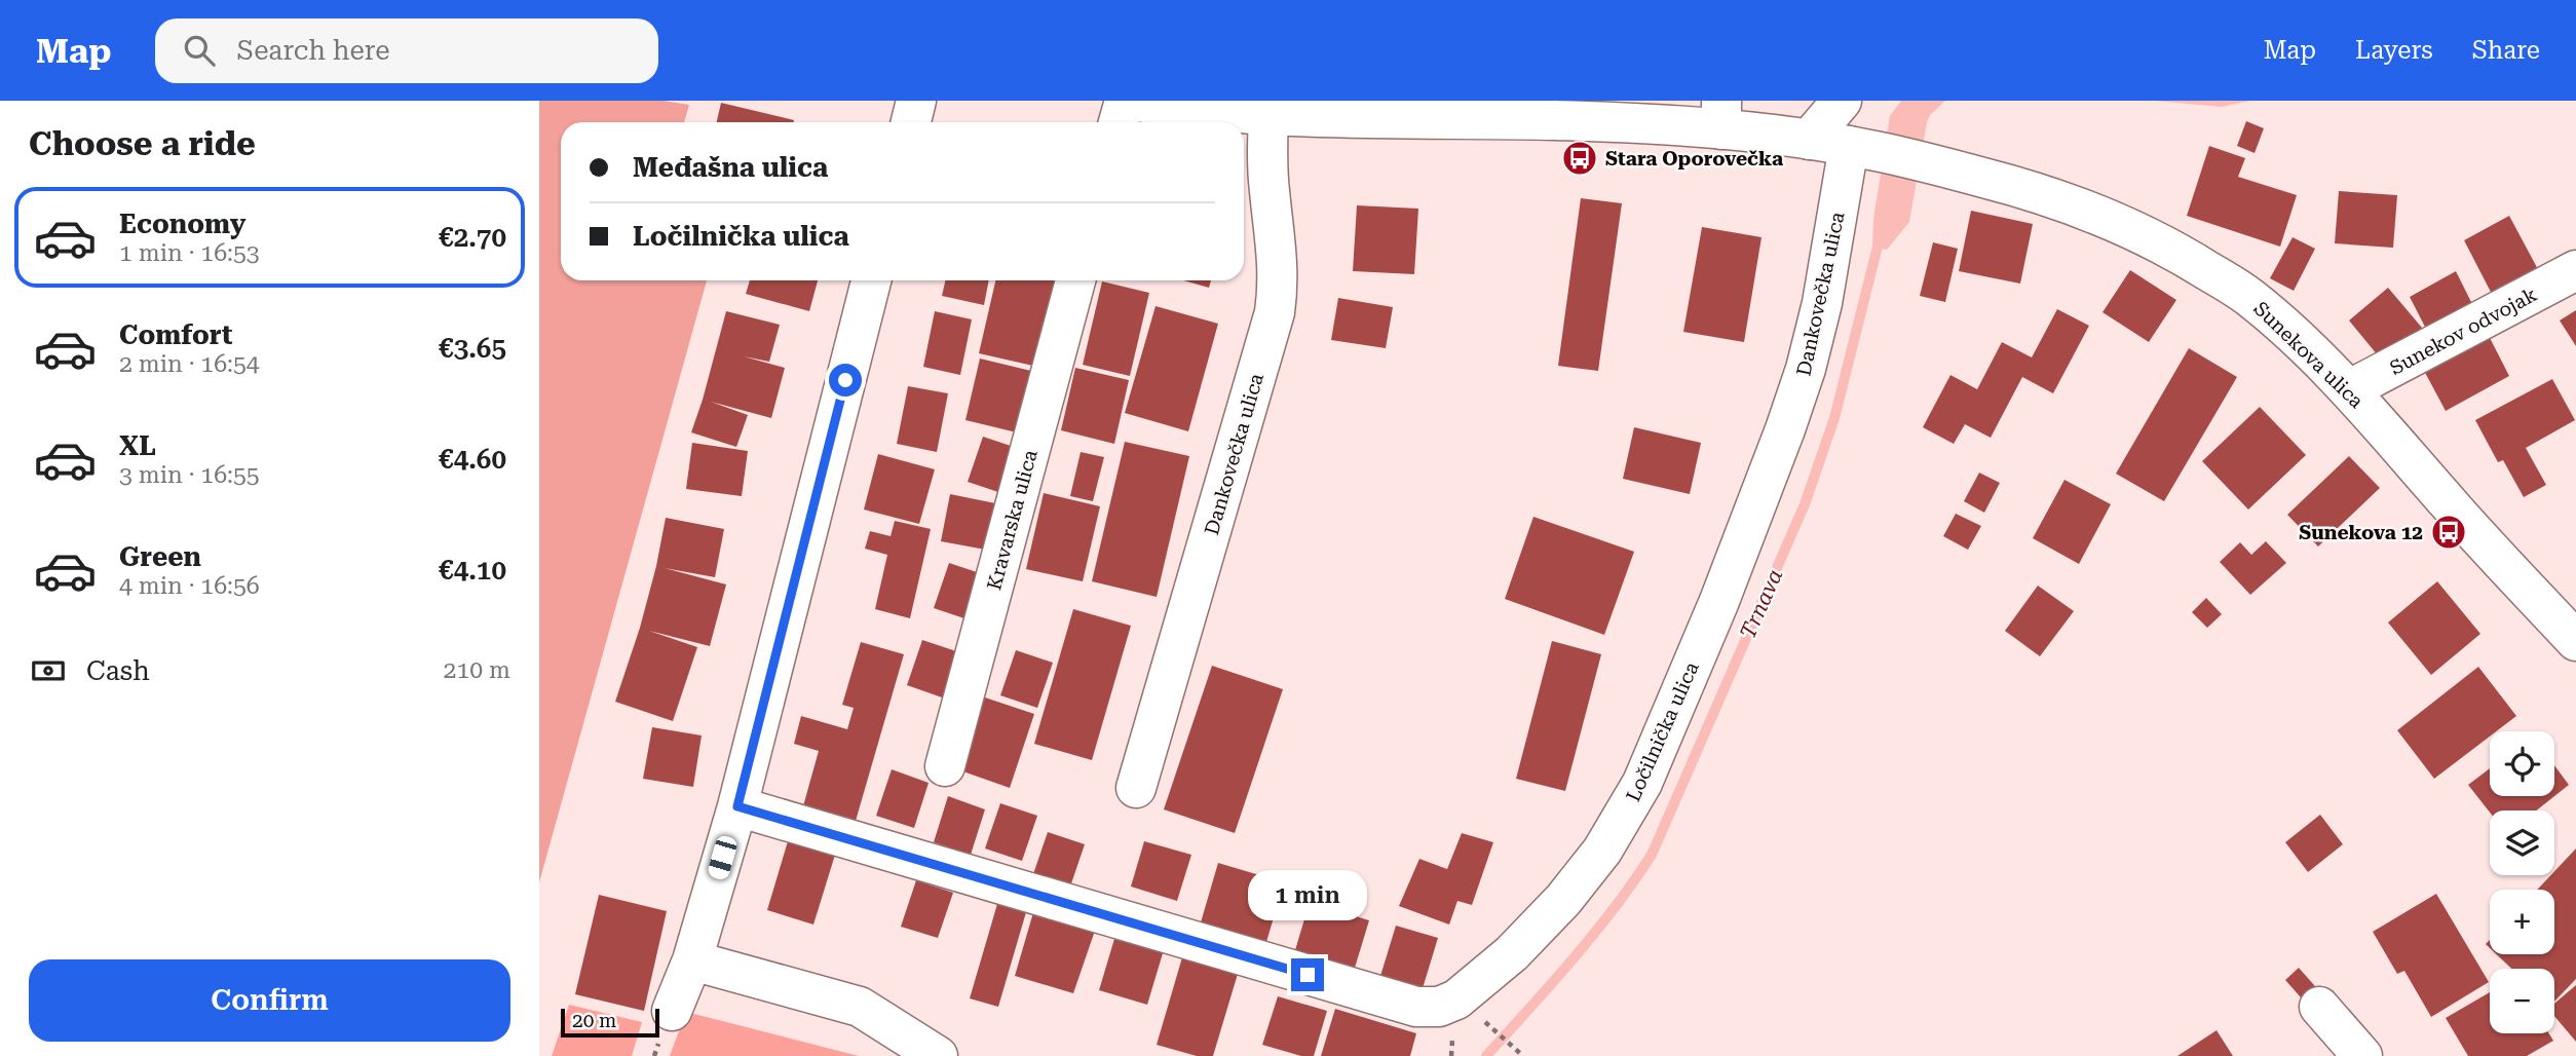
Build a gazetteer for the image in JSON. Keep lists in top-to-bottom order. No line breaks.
{"streets":{"street":["Dankovečka ulica","Sunekov odvojak","Sunekova ulica","Kravarska ulica","Ločilnička ulica"]},"crossings":[["Dankovečka ulica","Sunekova ulica"],["Dankovečka ulica","Ločilnička ulica"],["Sunekov odvojak","Sunekova ulica"]],"water":["Trnava"],"places":{"bus stop":["Stara Oporovečka","Sunekova 12"]},"scale_bar":"20 m","page":{"header":"Map","search":"Search here","nav":["Map","Layers","Share"],"heading":"Choose a ride","banner":["Međašna ulica","Ločilnička ulica"],"list":[{"name":"Economy","note":"1 min · 16:53","value":"€2.70"},{"name":"Comfort","note":"2 min · 16:54","value":"€3.65"},{"name":"XL","note":"3 min · 16:55","value":"€4.60"},{"name":"Green","note":"4 min · 16:56","value":"€4.10"}],"pay":["Cash","210 m"],"map_buttons":["+","−"],"bubble":"1 min","buttons":"Confirm","scale":"20 m"}}
